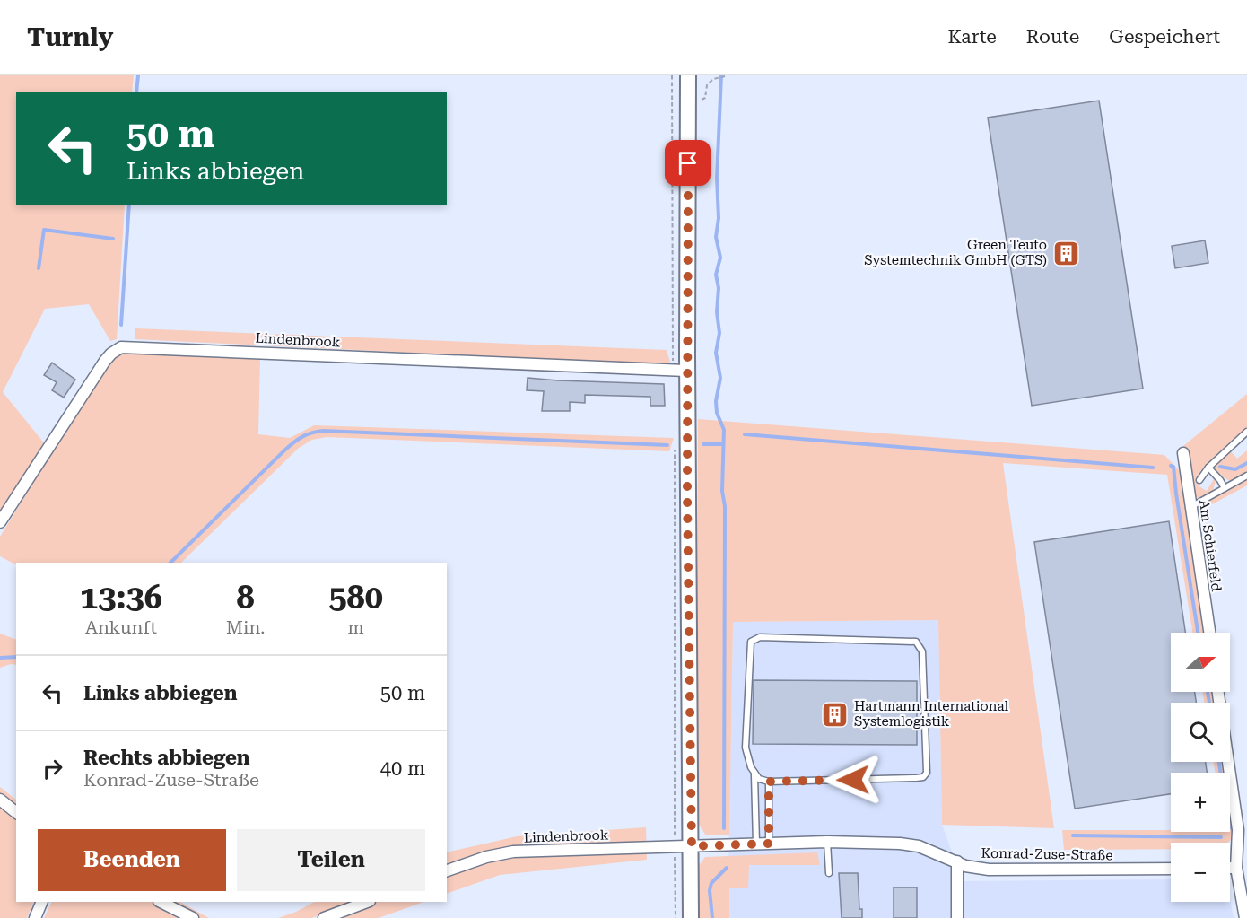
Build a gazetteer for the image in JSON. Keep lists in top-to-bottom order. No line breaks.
{"streets":{"street":["Lindenbrook","Am Schierfeld","Konrad-Zuse-Straße"]},"crossings":[["Lindenbrook","Konrad-Zuse-Straße"]],"places":{"building":["Green Teuto Systemtechnik GmbH (GTS)","Hartmann International Systemlogistik"]},"north":"right","page":{"header":"Turnly","nav":["Karte","Route","Gespeichert"],"turn":["50 m","Links abbiegen"],"eta":["13:36","Ankunft","8","Min.","580","m"],"map_buttons":["+","−"],"list":[{"name":"Links abbiegen","value":"50 m"},{"name":"Rechts abbiegen","note":"Konrad-Zuse-Straße","value":"40 m"}],"buttons":["Beenden","Teilen"]}}
